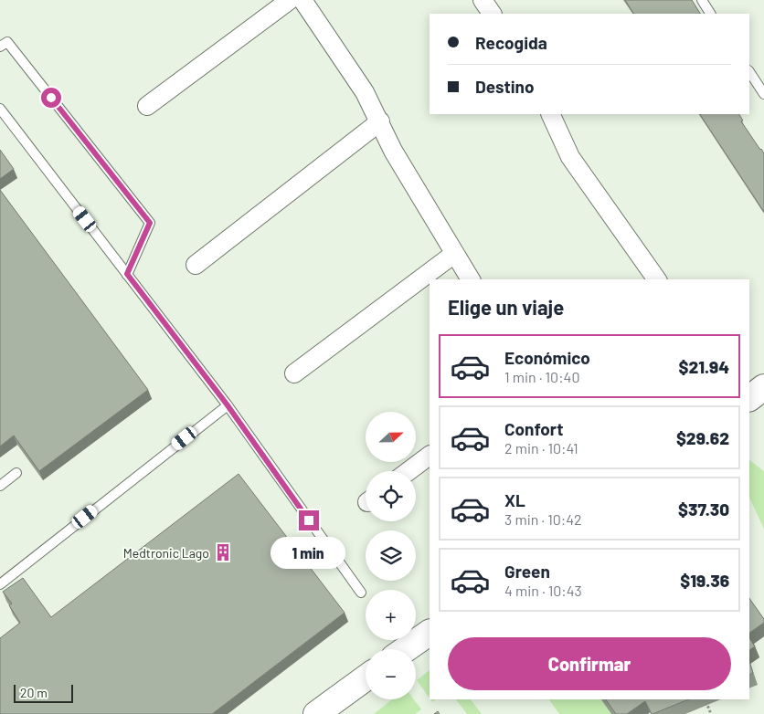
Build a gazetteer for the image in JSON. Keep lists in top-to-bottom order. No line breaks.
{"places":{"building":["Medtronic Lago"]},"scale_bar":"20 m","north":"right","page":{"banner":["Recogida","Destino"],"heading":"Elige un viaje","list":[{"name":"Económico","note":"1 min · 10:40","value":"$21.94"},{"name":"Confort","note":"2 min · 10:41","value":"$29.62"},{"name":"XL","note":"3 min · 10:42","value":"$37.30"},{"name":"Green","note":"4 min · 10:43","value":"$19.36"}],"map_buttons":["+","−"],"bubble":"1 min","buttons":"Confirmar","scale":"20 m"}}
